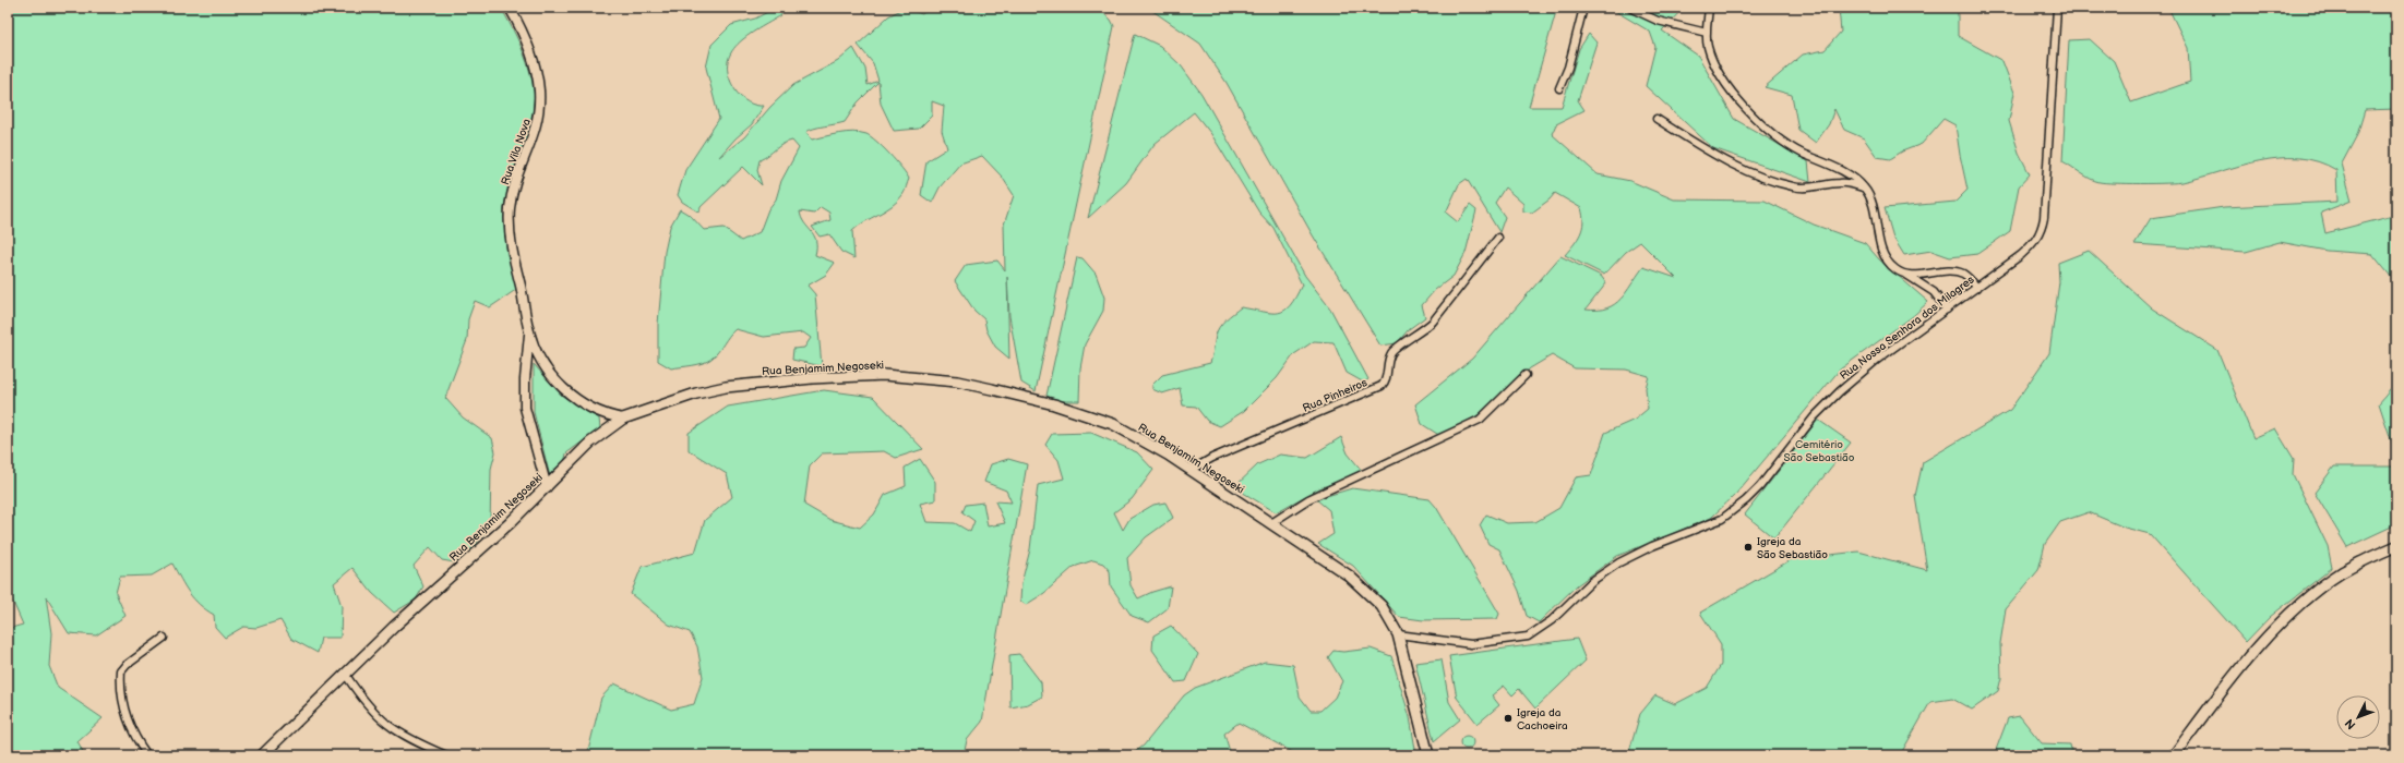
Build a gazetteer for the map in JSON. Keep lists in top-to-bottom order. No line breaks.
{"streets":{"main road":["Rua Benjamim Negoseki"],"street":["Rua Vila Nova","Rua Nossa Senhora dos Milagres","Rua Pinheiros"]},"crossings":[["Rua Vila Nova","Rua Benjamim Negoseki"],["Rua Nossa Senhora dos Milagres","Rua Benjamim Negoseki"],["Rua Benjamim Negoseki","Rua Pinheiros"]],"parks":["Cemitério São Sebastião"],"places":["Igreja da São Sebastião","Igreja da Cachoeira"],"north":"bottom left"}
